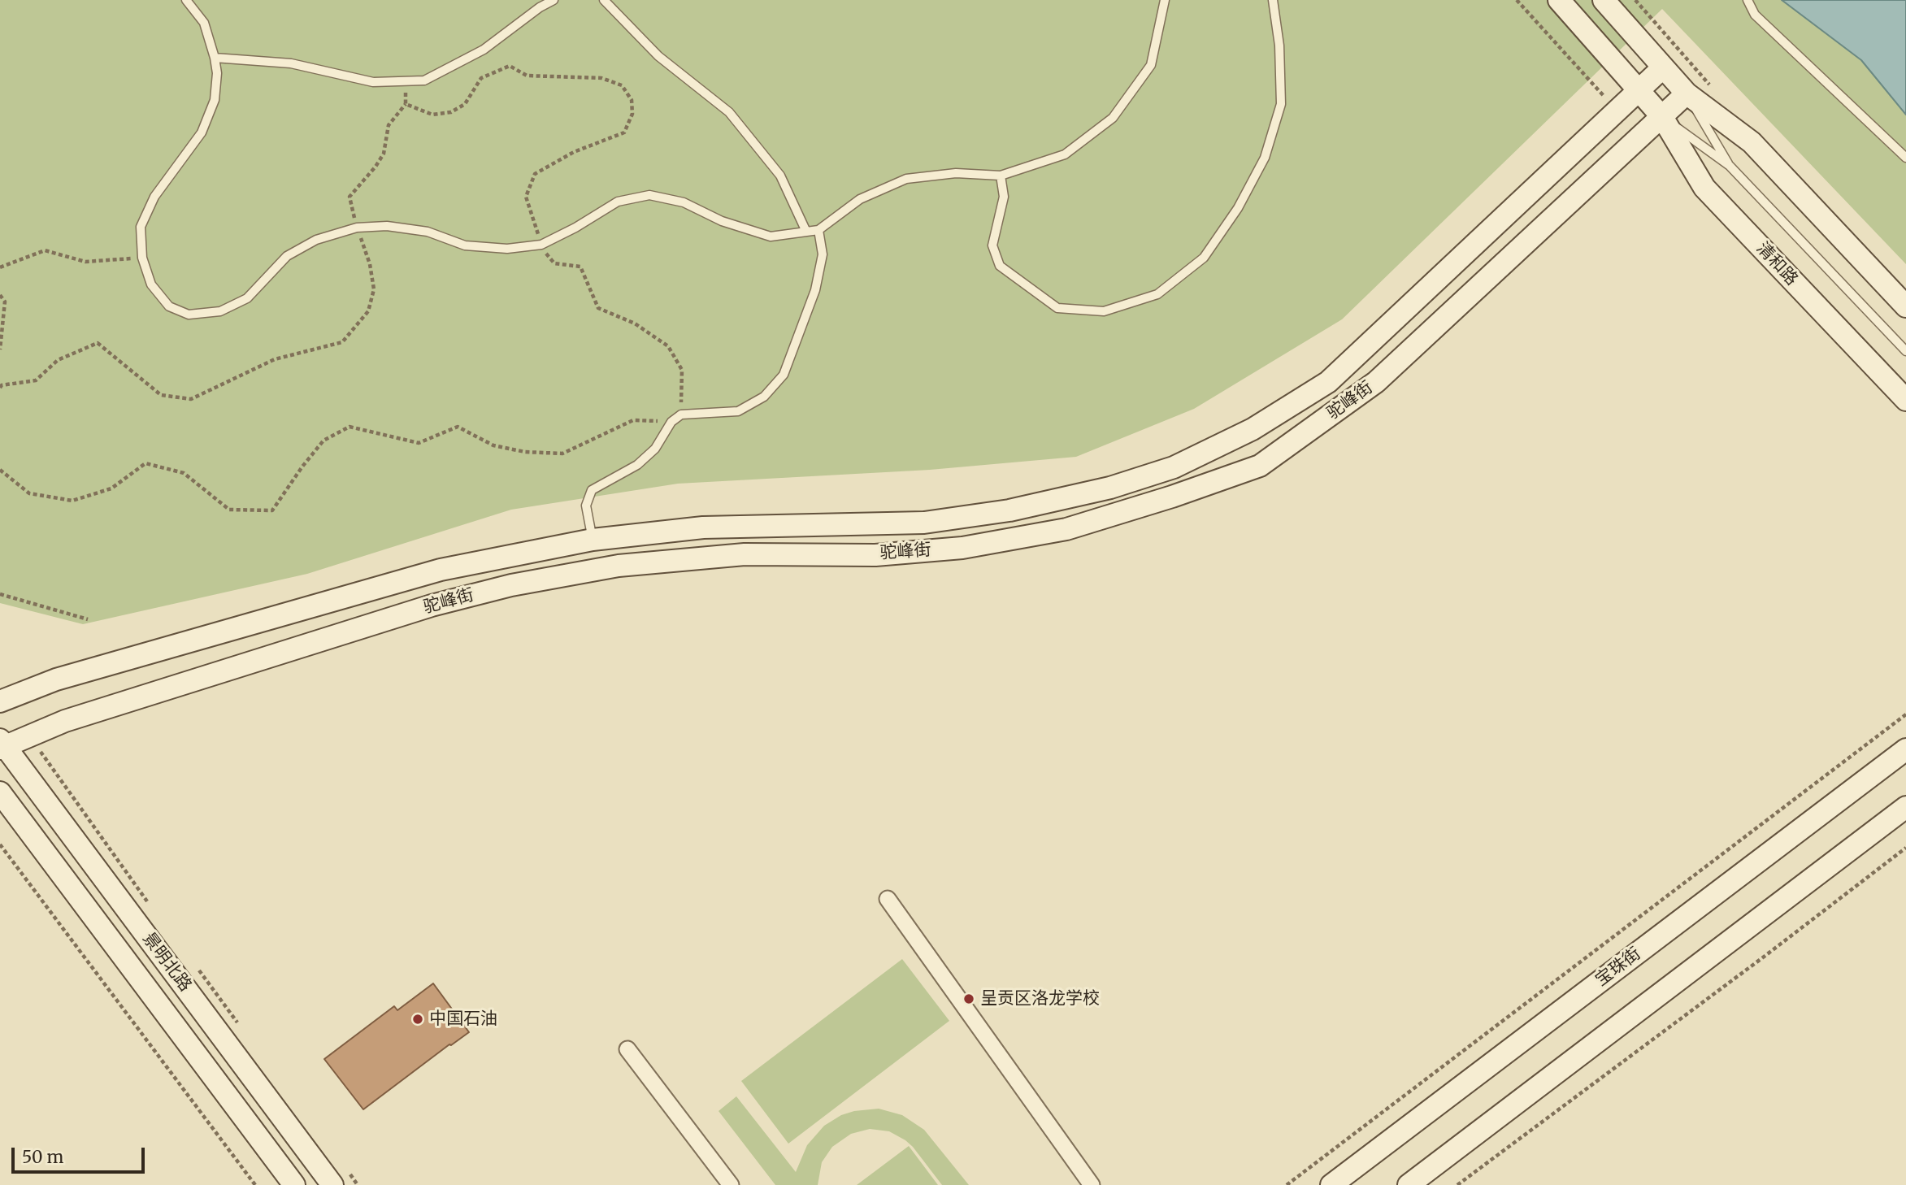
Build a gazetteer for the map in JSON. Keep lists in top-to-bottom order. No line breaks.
{"streets":{"street":["清和路","驼峰街","景明北路","宝珠街"]},"crossings":[["清和路","驼峰街"],["驼峰街","景明北路"]],"places":["呈贡区洛龙学校","中国石油"],"scale_bar":"50 m"}
